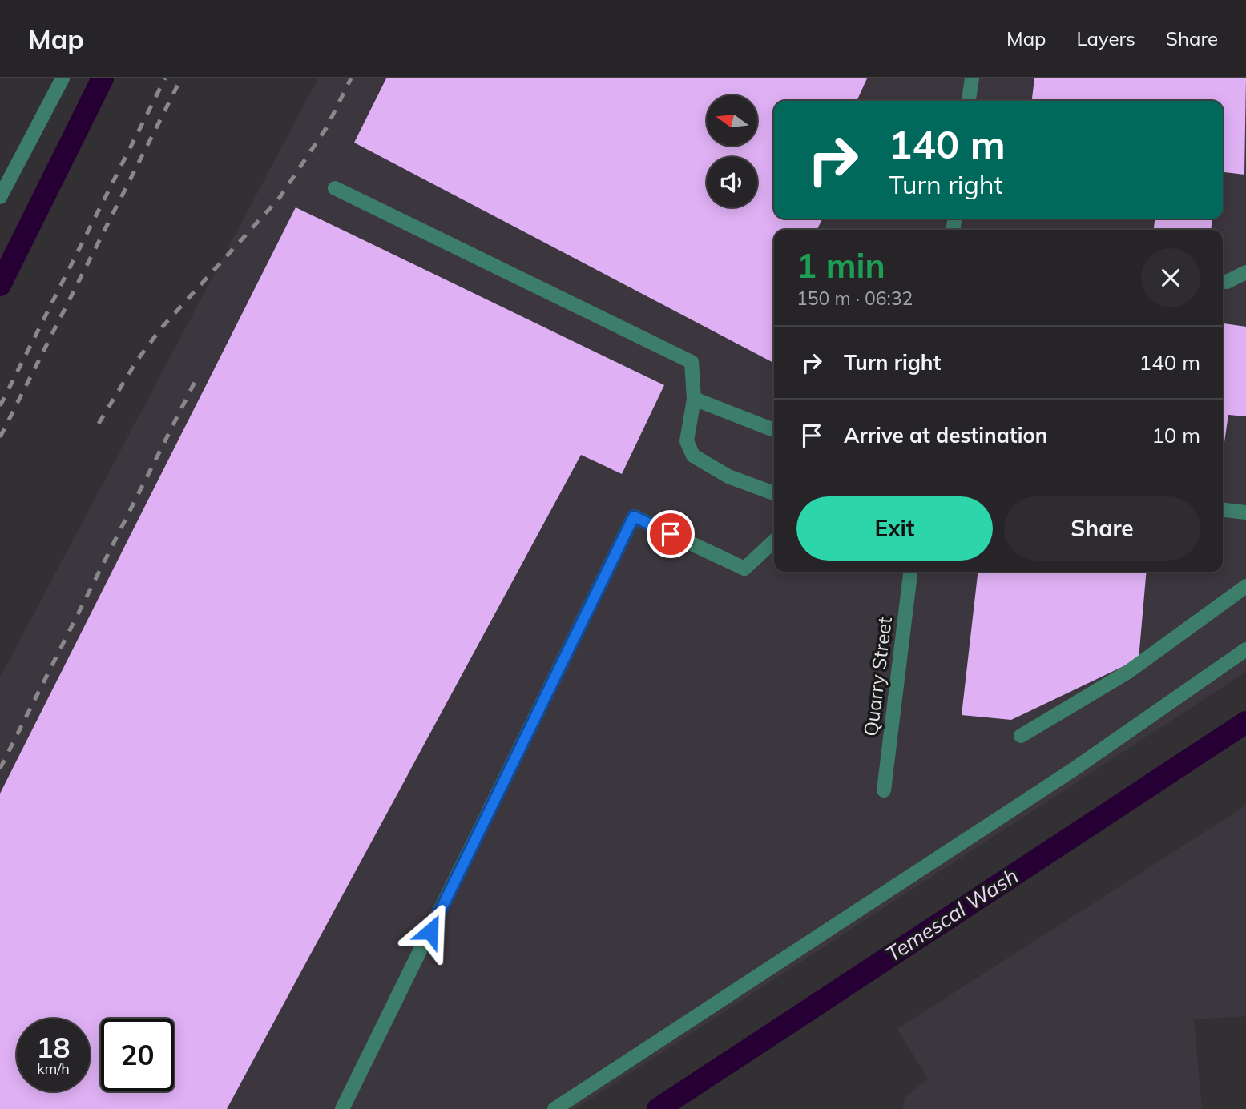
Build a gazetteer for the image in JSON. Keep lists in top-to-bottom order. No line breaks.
{"streets":{"street":["Quarry Street"]},"water":["Temescal Wash"],"north":"left","page":{"header":"Map","nav":["Map","Layers","Share"],"turn":["140 m","Turn right"],"heading":["1 min","150 m · 06:32"],"list":[{"name":"Turn right","value":"140 m"},{"name":"Arrive at destination","value":"10 m"}],"buttons":["Exit","Share"],"speed":"18 km/h","limit":"20"}}
